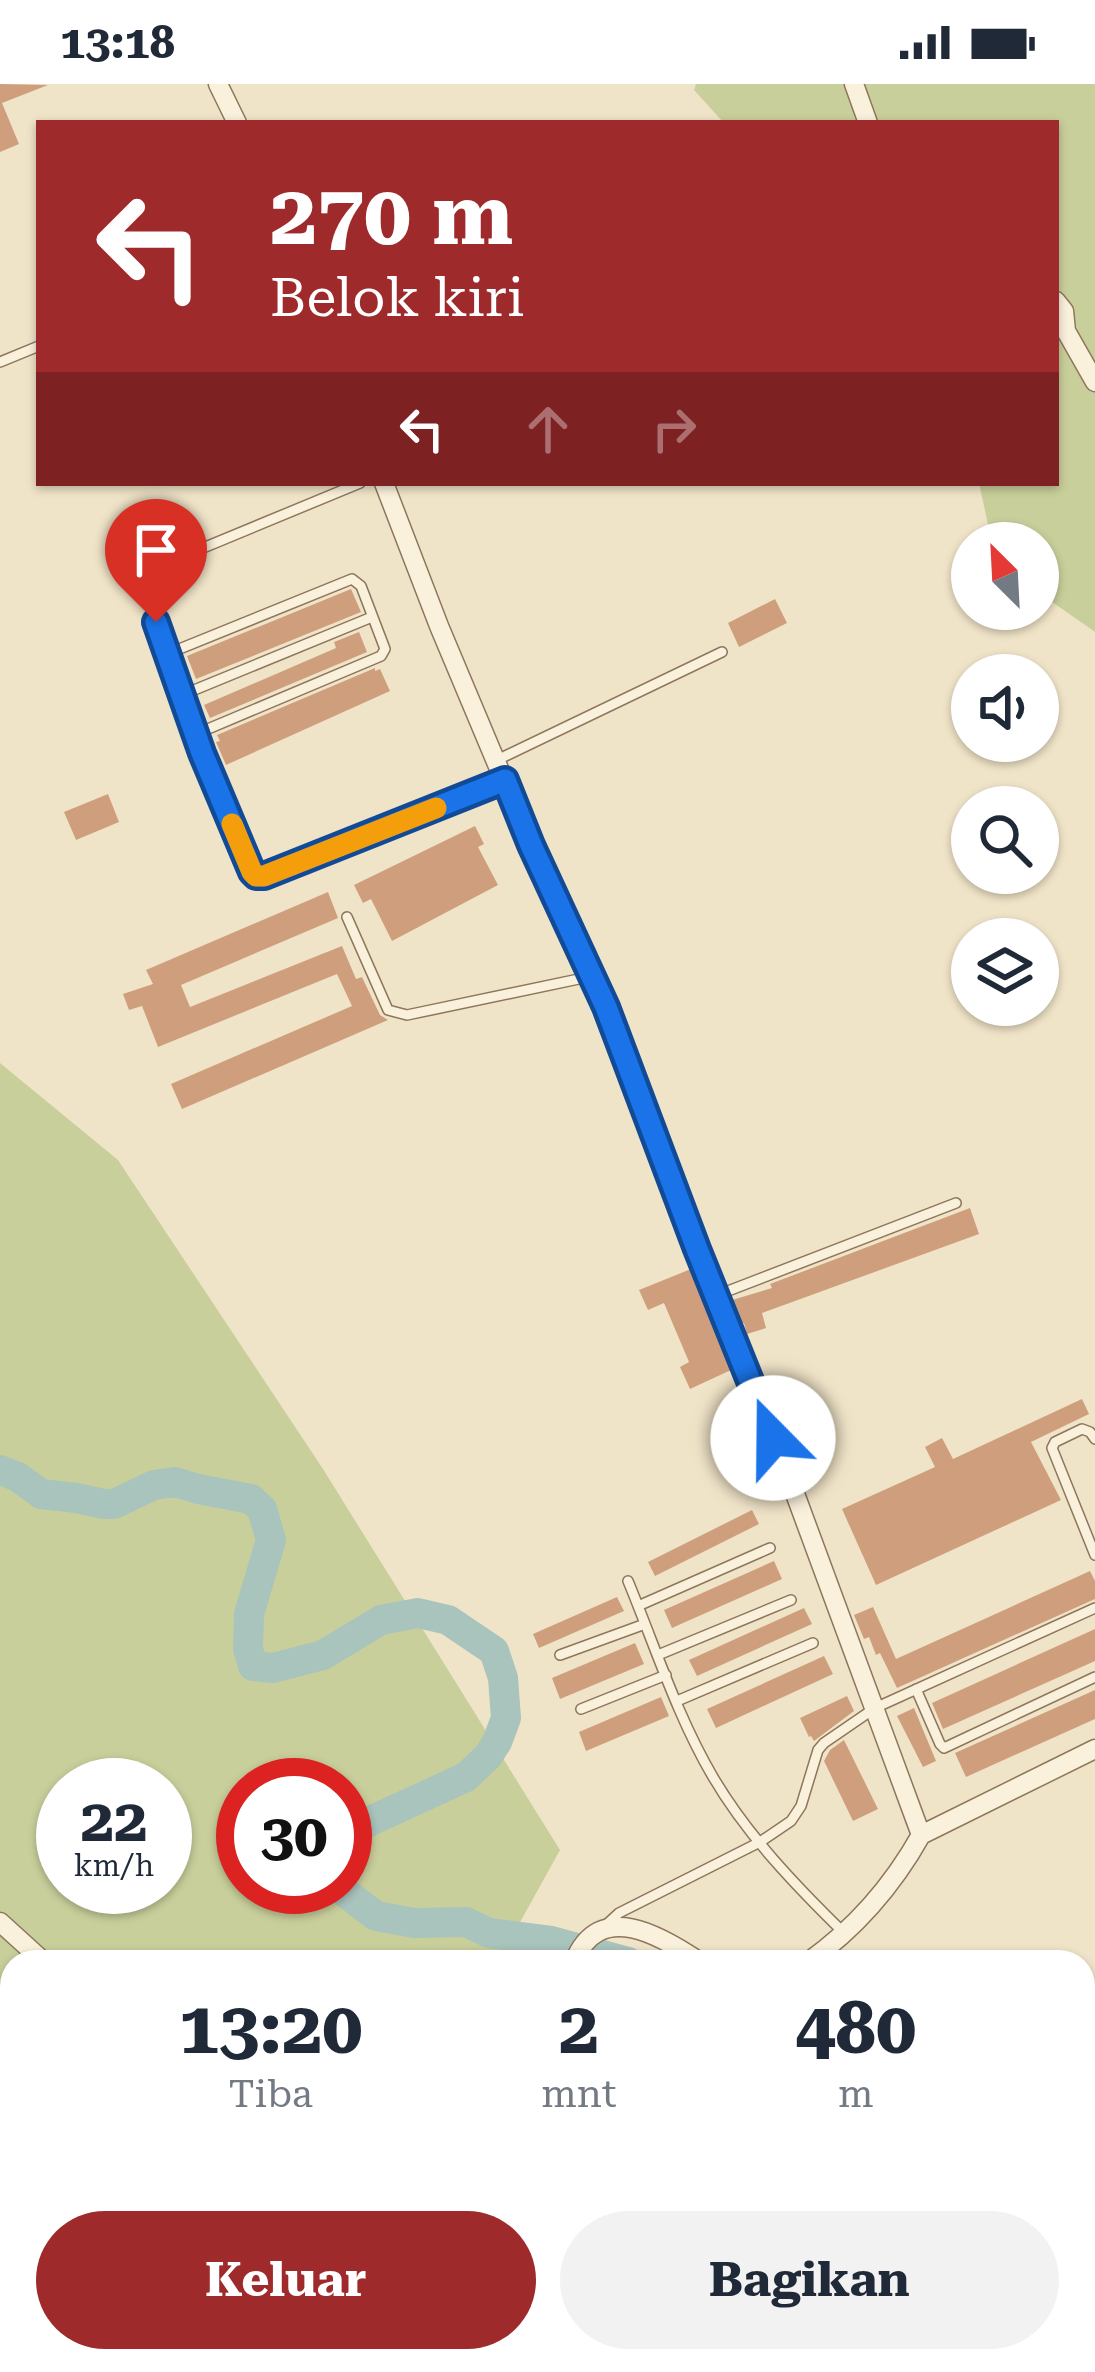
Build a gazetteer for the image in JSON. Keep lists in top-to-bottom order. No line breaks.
{"north":"top left","page":{"status":"13:18","turn":["270 m","Belok kiri"],"speed":"22 km/h","limit":"30","eta":["13:20","Tiba","2","mnt","480","m"],"buttons":["Keluar","Bagikan"]}}
